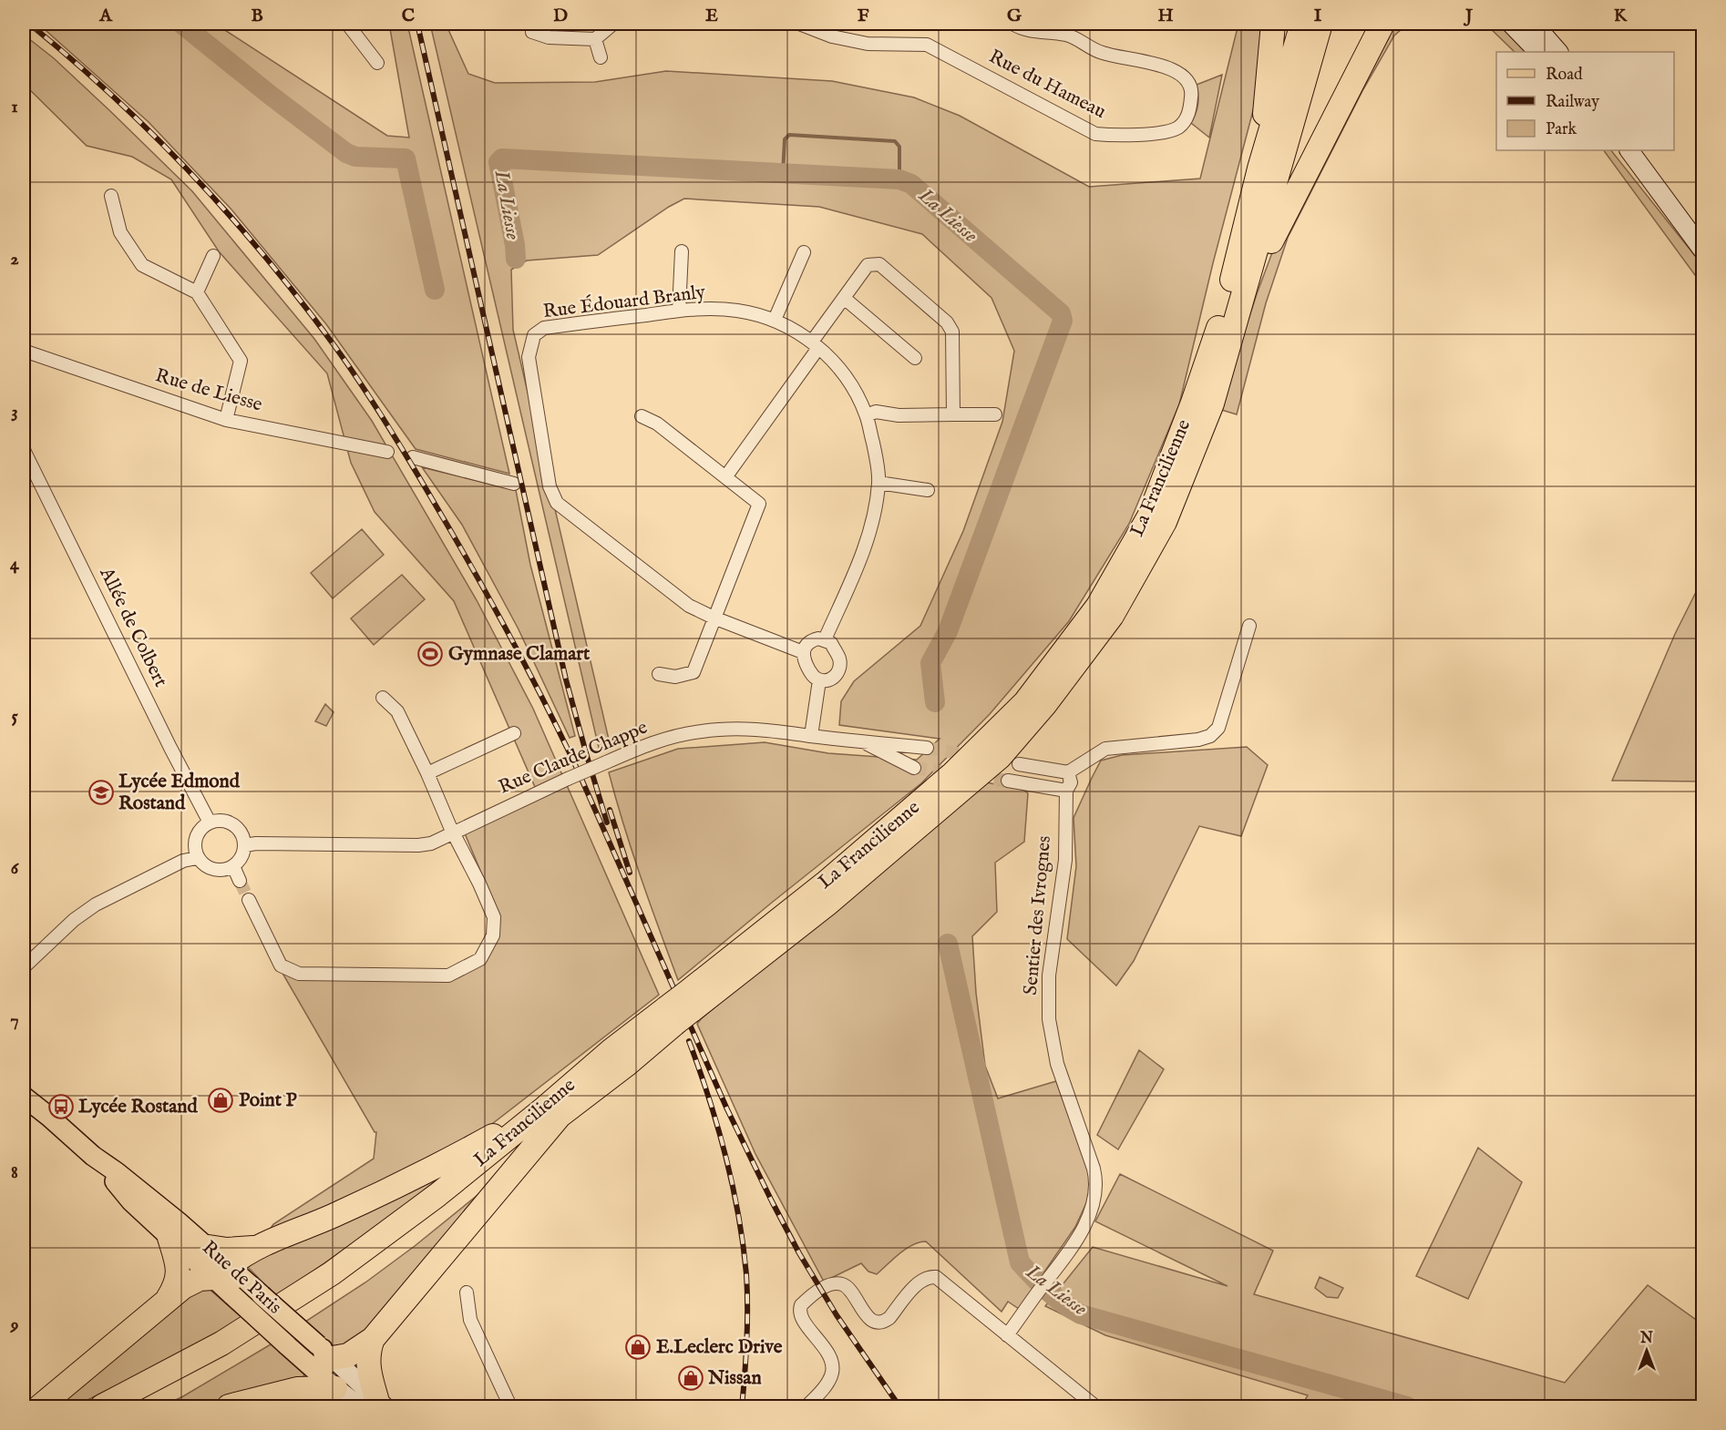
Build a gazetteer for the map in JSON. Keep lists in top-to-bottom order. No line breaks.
{"streets":{"highway":["La Francilienne"],"main road":["Rue de Paris"],"street":["Rue du Hameau","Rue Édouard Branly","Rue de Liesse","Allée de Colbert","Rue Claude Chappe","Sentier des Ivrognes"]},"crossings":[["Allée de Colbert","Rue Claude Chappe"]],"water":["La Liesse"],"places":{"sports":["Gymnase Clamart"],"school or university":["Lycée Edmond Rostand"],"shop":["Point P","E.Leclerc Drive","Nissan"],"bus stop":["Lycée Rostand"]},"legend":["Road","Railway","Park"],"north":"top","grid":{"columns":["A","B","C","D","E","F","G","H","I","J","K"],"rows":["1","2","3","4","5","6","7","8","9"]}}
